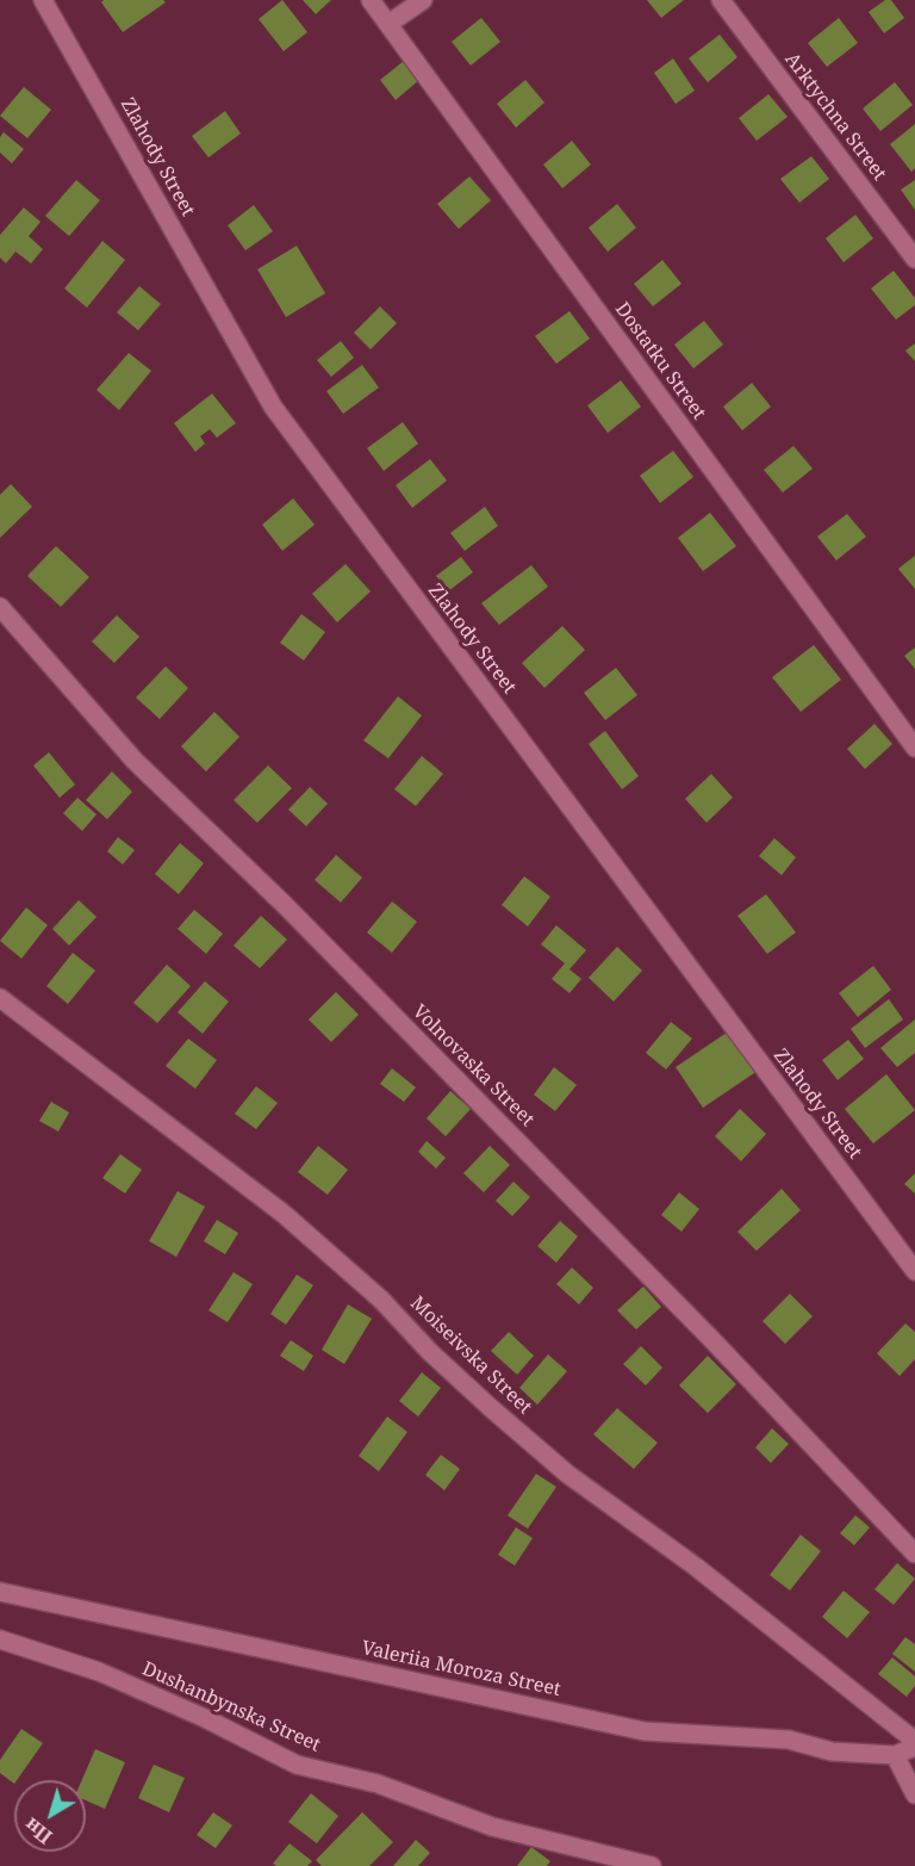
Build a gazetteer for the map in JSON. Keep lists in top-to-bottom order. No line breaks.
{"streets":{"street":["Arktychna Street","Zlahody Street","Dostatku Street","Volnovaska Street","Moiseivska Street","Valeriia Moroza Street","Dushanbynska Street"]},"north":"bottom left"}
